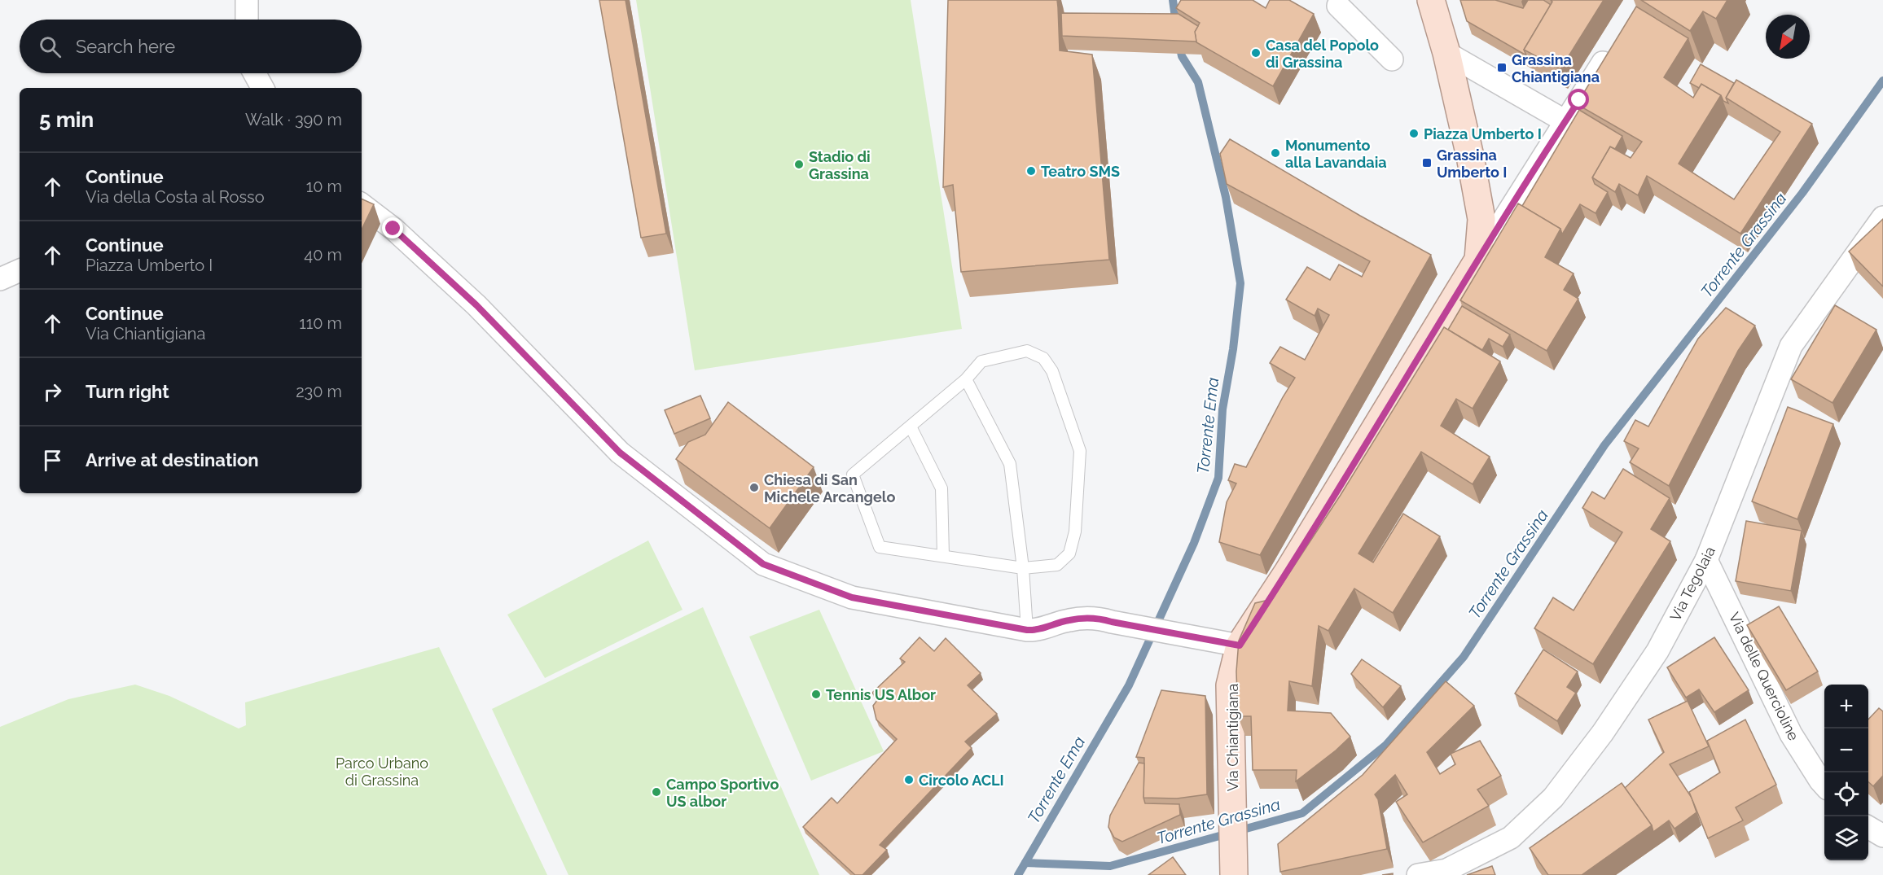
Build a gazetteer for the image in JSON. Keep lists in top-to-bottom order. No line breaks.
{"streets":{"main road":["Via Chiantigiana"],"street":["Via Tegolaia","Via delle Quercioline"]},"crossings":[["Via Tegolaia","Via delle Quercioline"]],"water":["Torrente Grassina","Torrente Ema"],"parks":["Parco Urbano di Grassina"],"places":{"other":["Casa del Popolo di Grassina","Piazza Umberto I","Monumento alla Lavandaia","Stadio di Grassina","Teatro SMS","Chiesa di San Michele Arcangelo","Tennis US Albor","Circolo ACLI","Campo Sportivo US albor"],"transit":["Grassina Chiantigiana","Grassina Umberto I"]},"north":"bottom left","page":{"search":"Search here","heading":["5 min","Walk · 390 m"],"list":[["Continue","Via della Costa al Rosso","10 m"],["Continue","Piazza Umberto I","40 m"],["Continue","Via Chiantigiana","110 m"],["Turn right","230 m"],"Arrive at destination"],"map_buttons":["+","−"]}}
